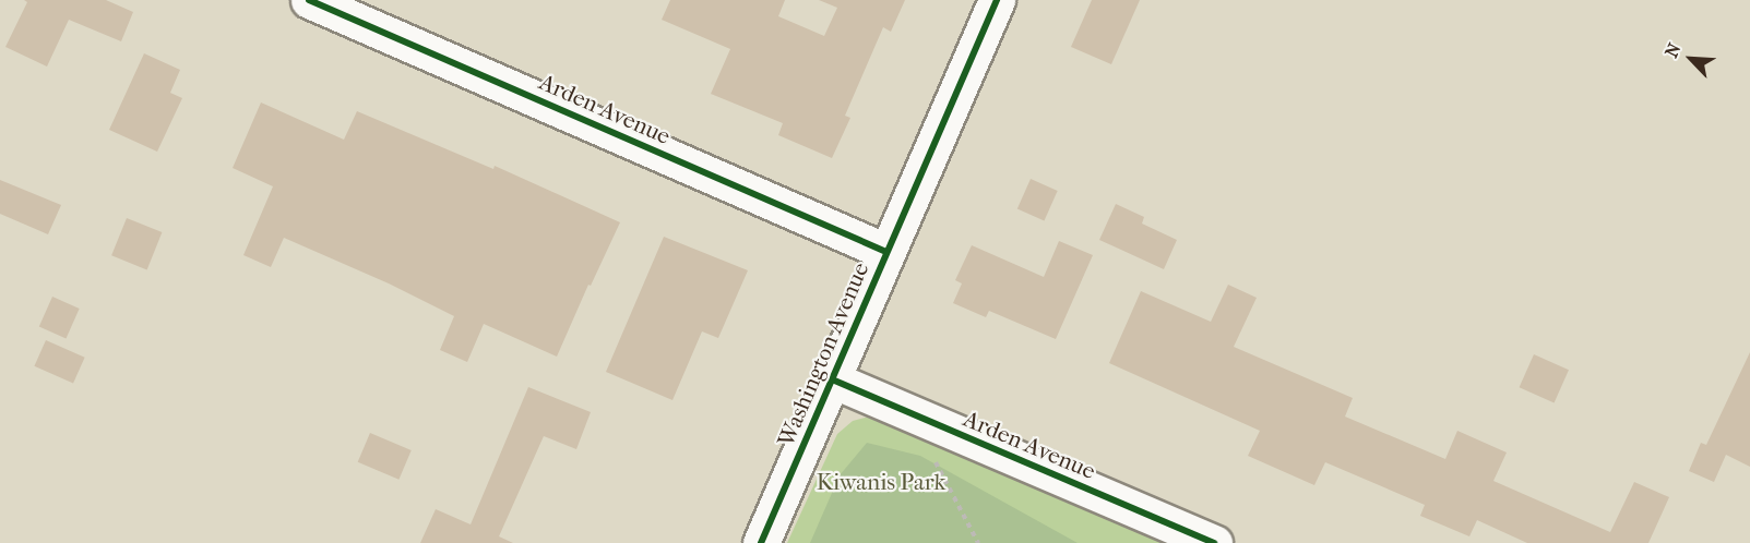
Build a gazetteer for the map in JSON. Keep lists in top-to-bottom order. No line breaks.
{"streets":{"street":["Arden Avenue","Washington Avenue"]},"crossings":[["Arden Avenue","Washington Avenue"]],"parks":["Kiwanis Park"],"north":"top left"}
